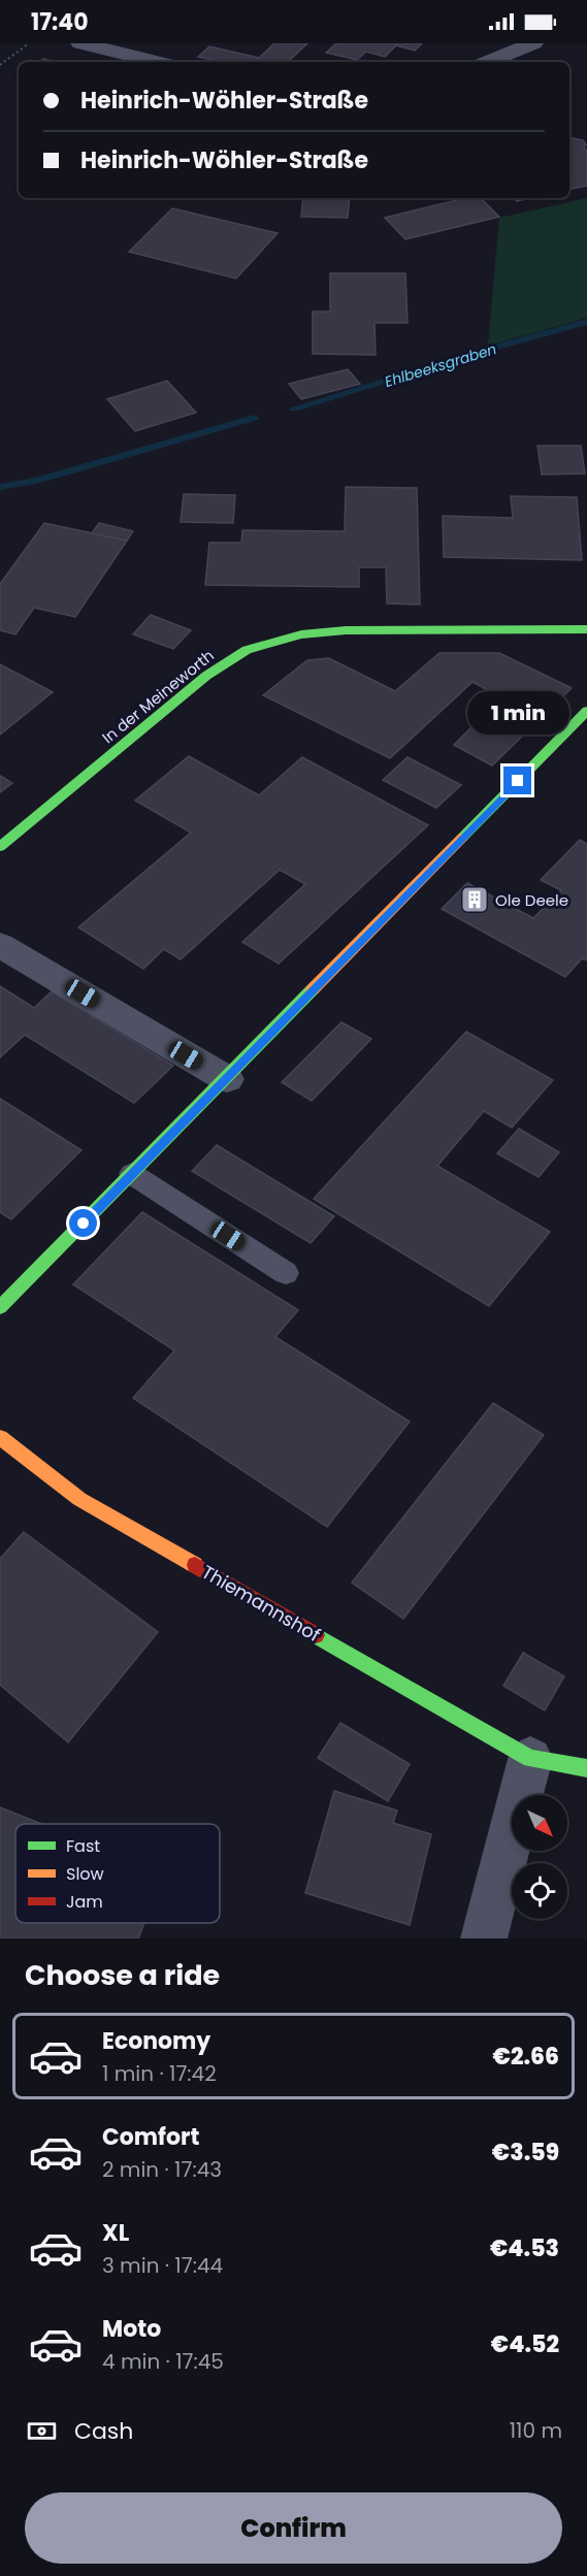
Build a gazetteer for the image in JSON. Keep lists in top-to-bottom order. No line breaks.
{"streets":{"street":["In der Meineworth","Thiemannshof"]},"water":["Ehlbeeksgraben"],"places":{"building":["Ole Deele"]},"legend":["Fast","Slow","Jam"],"north":"bottom right","page":{"status":"17:40","banner":["Heinrich-Wöhler-Straße","Heinrich-Wöhler-Straße"],"bubble":"1 min","heading":"Choose a ride","list":[{"name":"Economy","note":"1 min · 17:42","value":"€2.66"},{"name":"Comfort","note":"2 min · 17:43","value":"€3.59"},{"name":"XL","note":"3 min · 17:44","value":"€4.53"},{"name":"Moto","note":"4 min · 17:45","value":"€4.52"}],"pay":["Cash","110 m"],"buttons":"Confirm"}}
